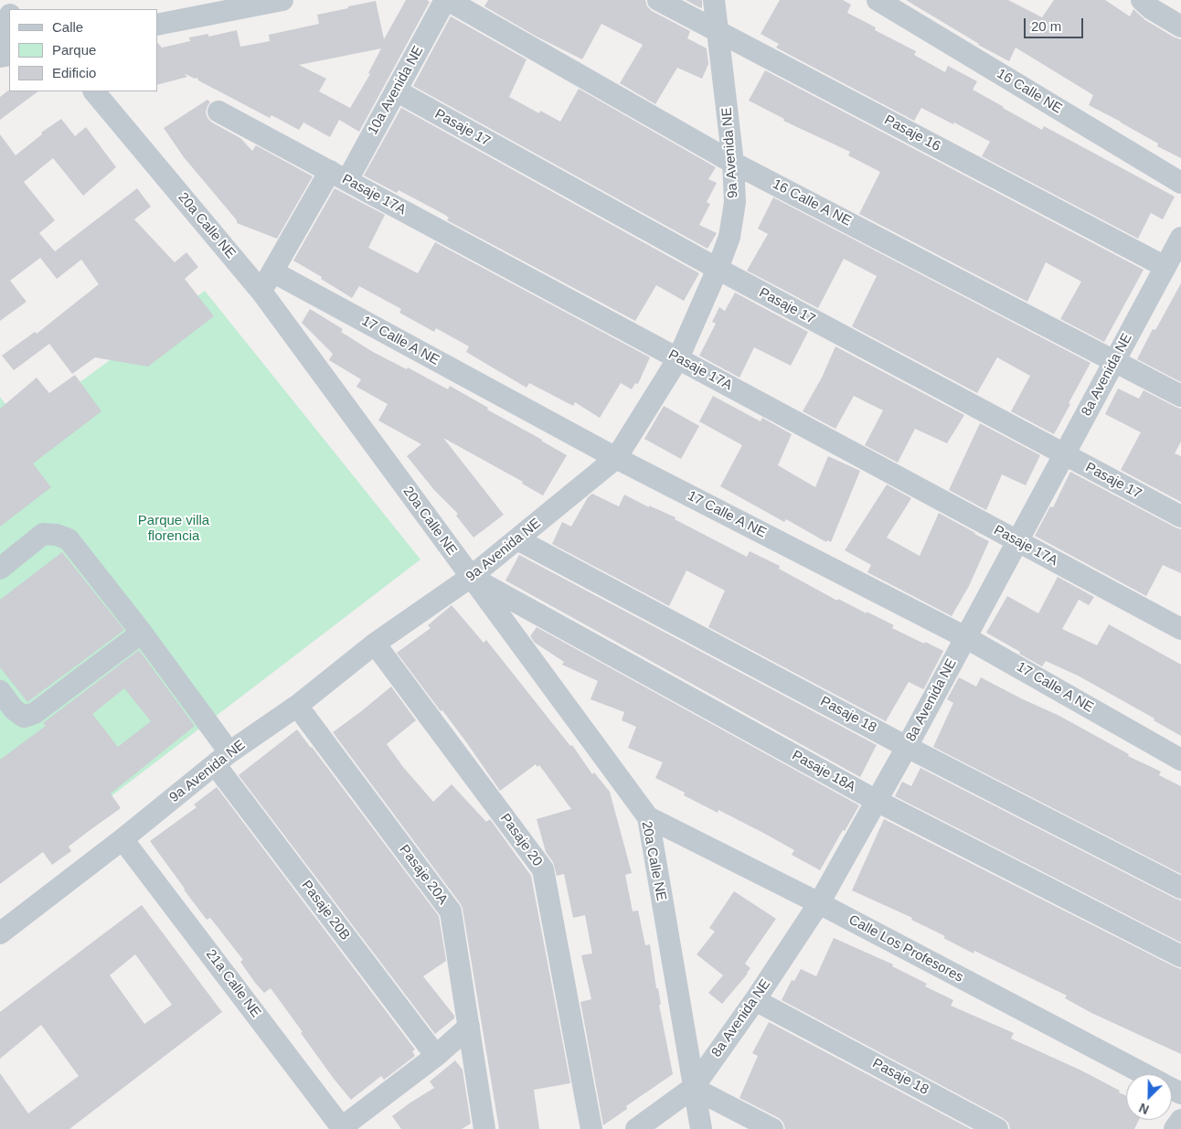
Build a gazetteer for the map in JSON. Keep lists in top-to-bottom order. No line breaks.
{"streets":{"street":["10a Avenida NE","16 Calle NE","Pasaje 17","Pasaje 16","9a Avenida NE","Pasaje 17A","16 Calle A NE","20a Calle NE","17 Calle A NE","8a Avenida NE","Pasaje 18","Pasaje 18A","Pasaje 20","Pasaje 20A","Pasaje 20B","Calle Los Profesores","21a Calle NE"]},"crossings":[["10a Avenida NE","Pasaje 17"],["10a Avenida NE","Pasaje 17A"],["10a Avenida NE","16 Calle A NE"],["10a Avenida NE","20a Calle NE"],["10a Avenida NE","17 Calle A NE"],["Pasaje 17","9a Avenida NE"],["Pasaje 17","8a Avenida NE"],["Pasaje 16","9a Avenida NE"],["Pasaje 16","8a Avenida NE"],["9a Avenida NE","Pasaje 17A"],["9a Avenida NE","16 Calle A NE"],["9a Avenida NE","20a Calle NE"],["9a Avenida NE","17 Calle A NE"],["9a Avenida NE","Pasaje 18"],["9a Avenida NE","Pasaje 18A"],["9a Avenida NE","Pasaje 20"],["9a Avenida NE","Pasaje 20A"],["9a Avenida NE","Pasaje 20B"],["9a Avenida NE","21a Calle NE"],["Pasaje 17A","8a Avenida NE"],["16 Calle A NE","8a Avenida NE"],["20a Calle NE","8a Avenida NE"],["20a Calle NE","Pasaje 18A"],["20a Calle NE","Calle Los Profesores"],["17 Calle A NE","8a Avenida NE"],["8a Avenida NE","Pasaje 18"],["8a Avenida NE","Pasaje 18A"],["8a Avenida NE","Calle Los Profesores"]],"parks":["Parque villa florencia"],"legend":["Calle","Parque","Edificio"],"scale_bar":"20 m","north":"bottom left"}
